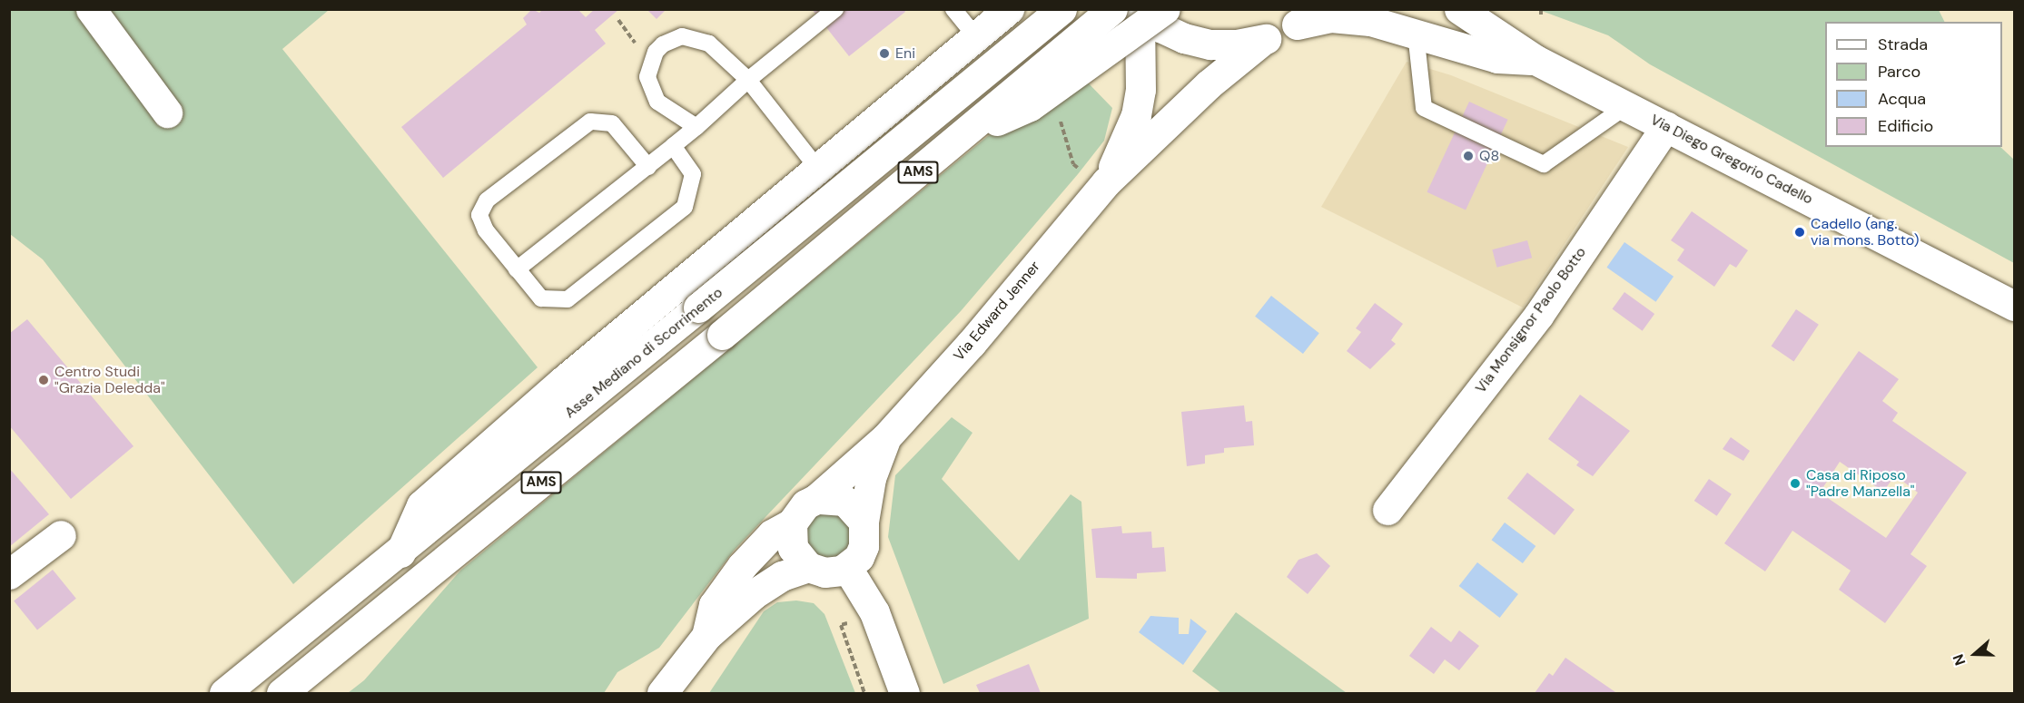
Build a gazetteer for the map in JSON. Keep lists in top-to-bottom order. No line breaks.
{"streets":{"main road":["Via Diego Gregorio Cadello","AMS","Via Edward Jenner","Via Monsignor Paolo Botto","Asse Mediano di Scorrimento"]},"crossings":[["Via Diego Gregorio Cadello","Via Edward Jenner"],["Via Diego Gregorio Cadello","Via Monsignor Paolo Botto"],["AMS","Via Edward Jenner"]],"places":["Eni","Q8","Cadello (ang. via mons. Botto)","Centro Studi \"Grazia Deledda\"","Casa di Riposo \"Padre Manzella\""],"legend":["Strada","Parco","Acqua","Edificio"],"north":"left"}
